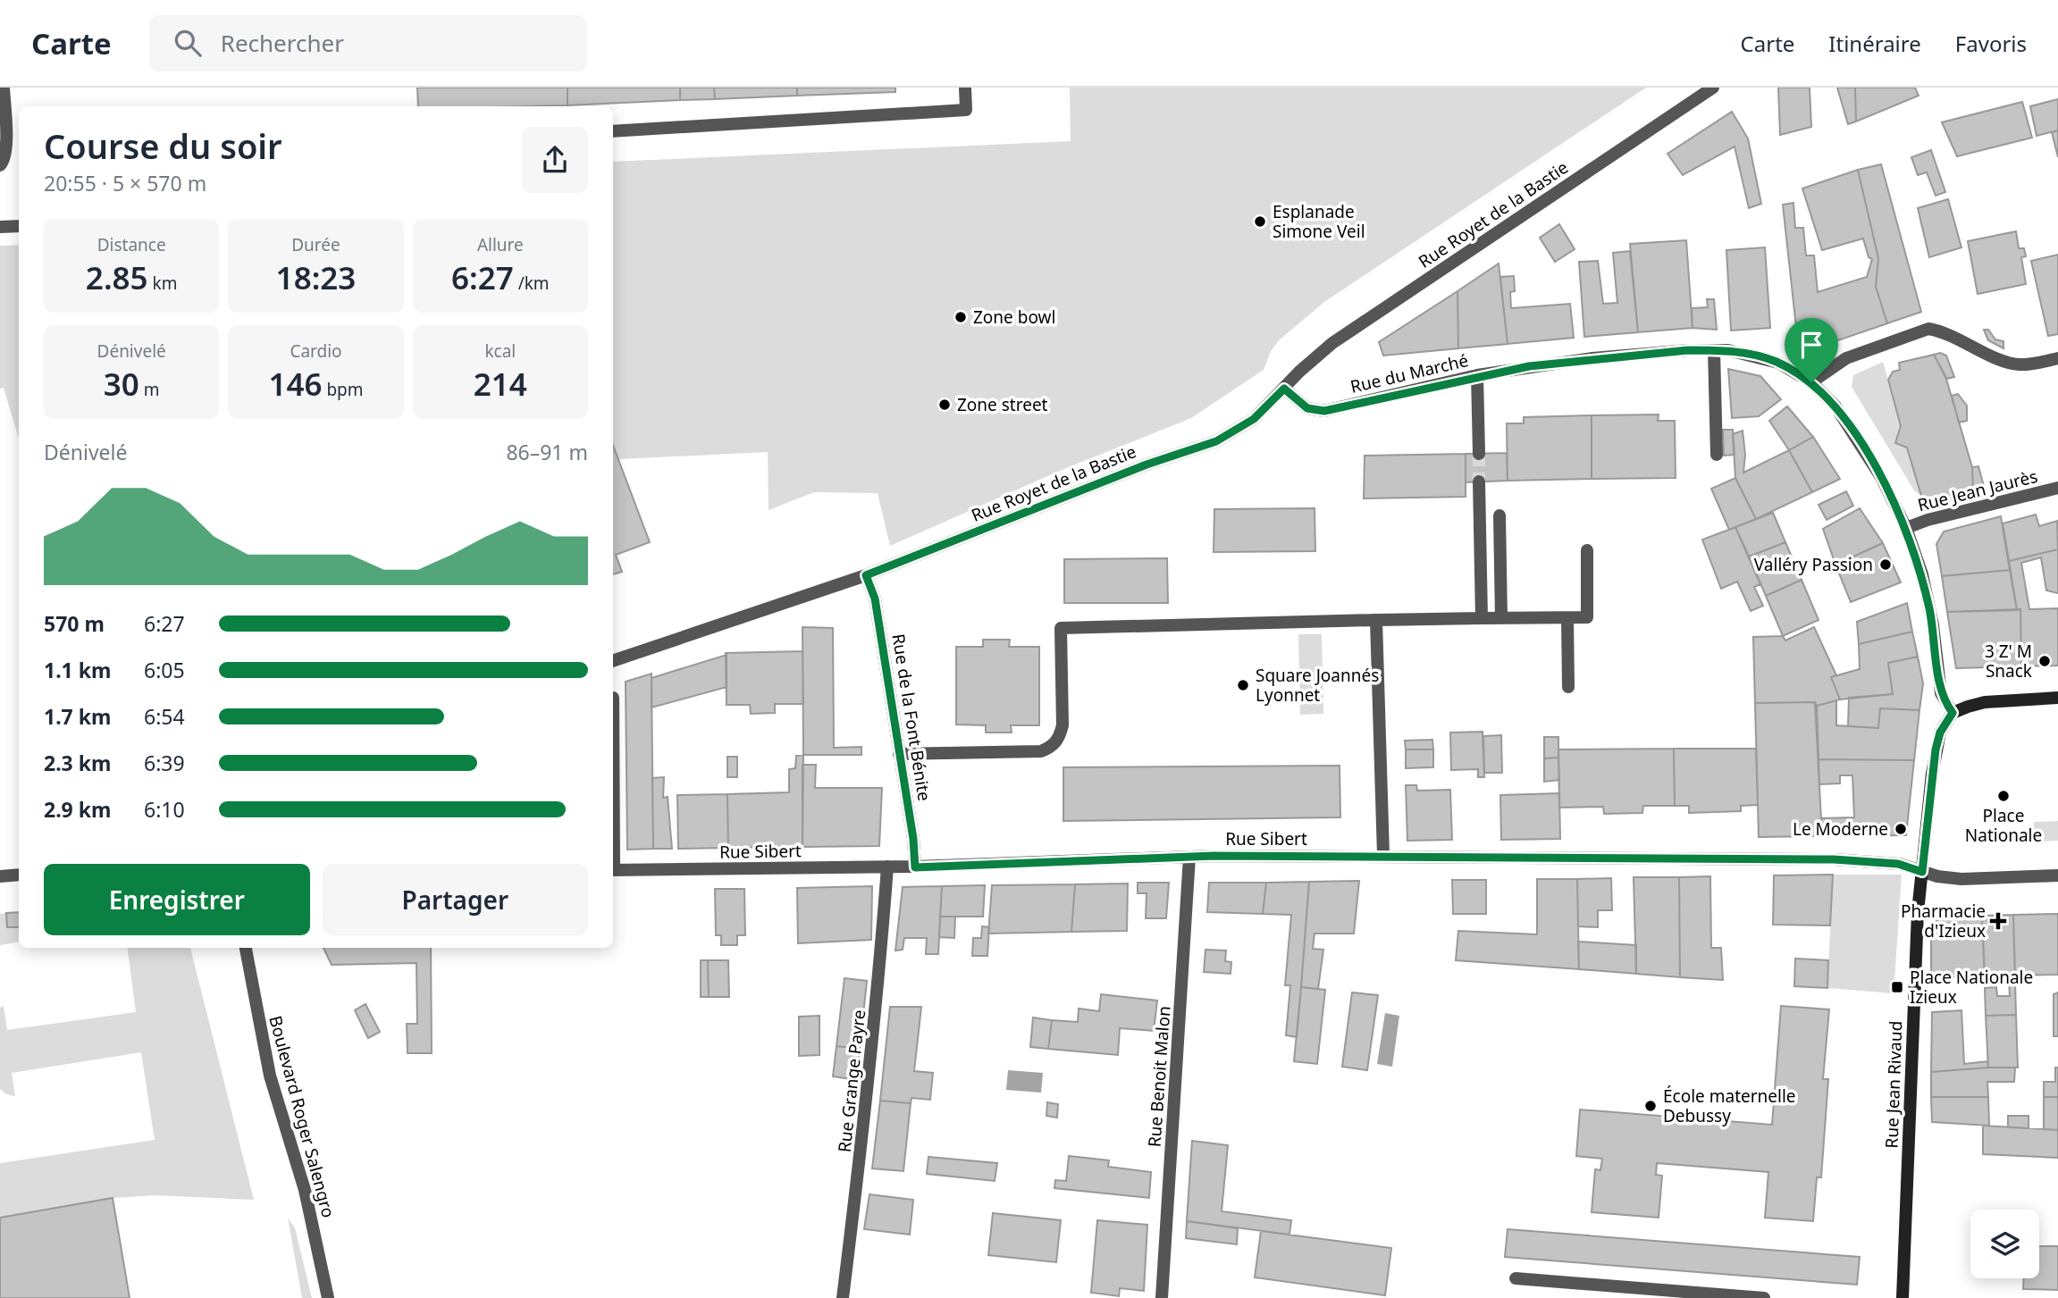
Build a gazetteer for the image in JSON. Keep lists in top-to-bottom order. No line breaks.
{"streets":{"main road":["Rue Jean Rivaud"],"street":["Rue Royet de la Bastie","Rue du Marché","Rue Jean Jaurès","Rue de la Font Bénite","Rue Sibert","Rue Benoit Malon","Rue Grange Payre","Boulevard Roger Salengro"]},"crossings":[["Rue Royet de la Bastie","Rue du Marché"],["Rue Royet de la Bastie","Rue de la Font Bénite"],["Rue du Marché","Rue Jean Jaurès"],["Rue de la Font Bénite","Rue Sibert"],["Rue Sibert","Rue Benoit Malon"],["Rue Sibert","Rue Grange Payre"],["Rue Sibert","Rue Jean Rivaud"]],"places":{"other":["Esplanade Simone Veil","Zone bowl","Zone street","Valléry Passion","3 Z' M Snack","Square Joannés Lyonnet","Place Nationale","Le Moderne","École maternelle Debussy"],"health":["Pharmacie d'Izieux"],"transit":["Place Nationale Izieux"]},"page":{"header":"Carte","search":"Rechercher","nav":["Carte","Itinéraire","Favoris"],"heading":["Course du soir","20:55 · 5 × 570 m"],"stats":[["Distance","2.85 km"],["Durée","18:23"],["Allure","6:27 /km"],["Dénivelé","30 m"],["Cardio","146 bpm"],["kcal","214"]],"chart":["Dénivelé","86–91 m"],"list":[{"name":"570 m","note":"6:27"},{"name":"1.1 km","note":"6:05"},{"name":"1.7 km","note":"6:54"},{"name":"2.3 km","note":"6:39"},{"name":"2.9 km","note":"6:10"}],"buttons":["Enregistrer","Partager"]}}
